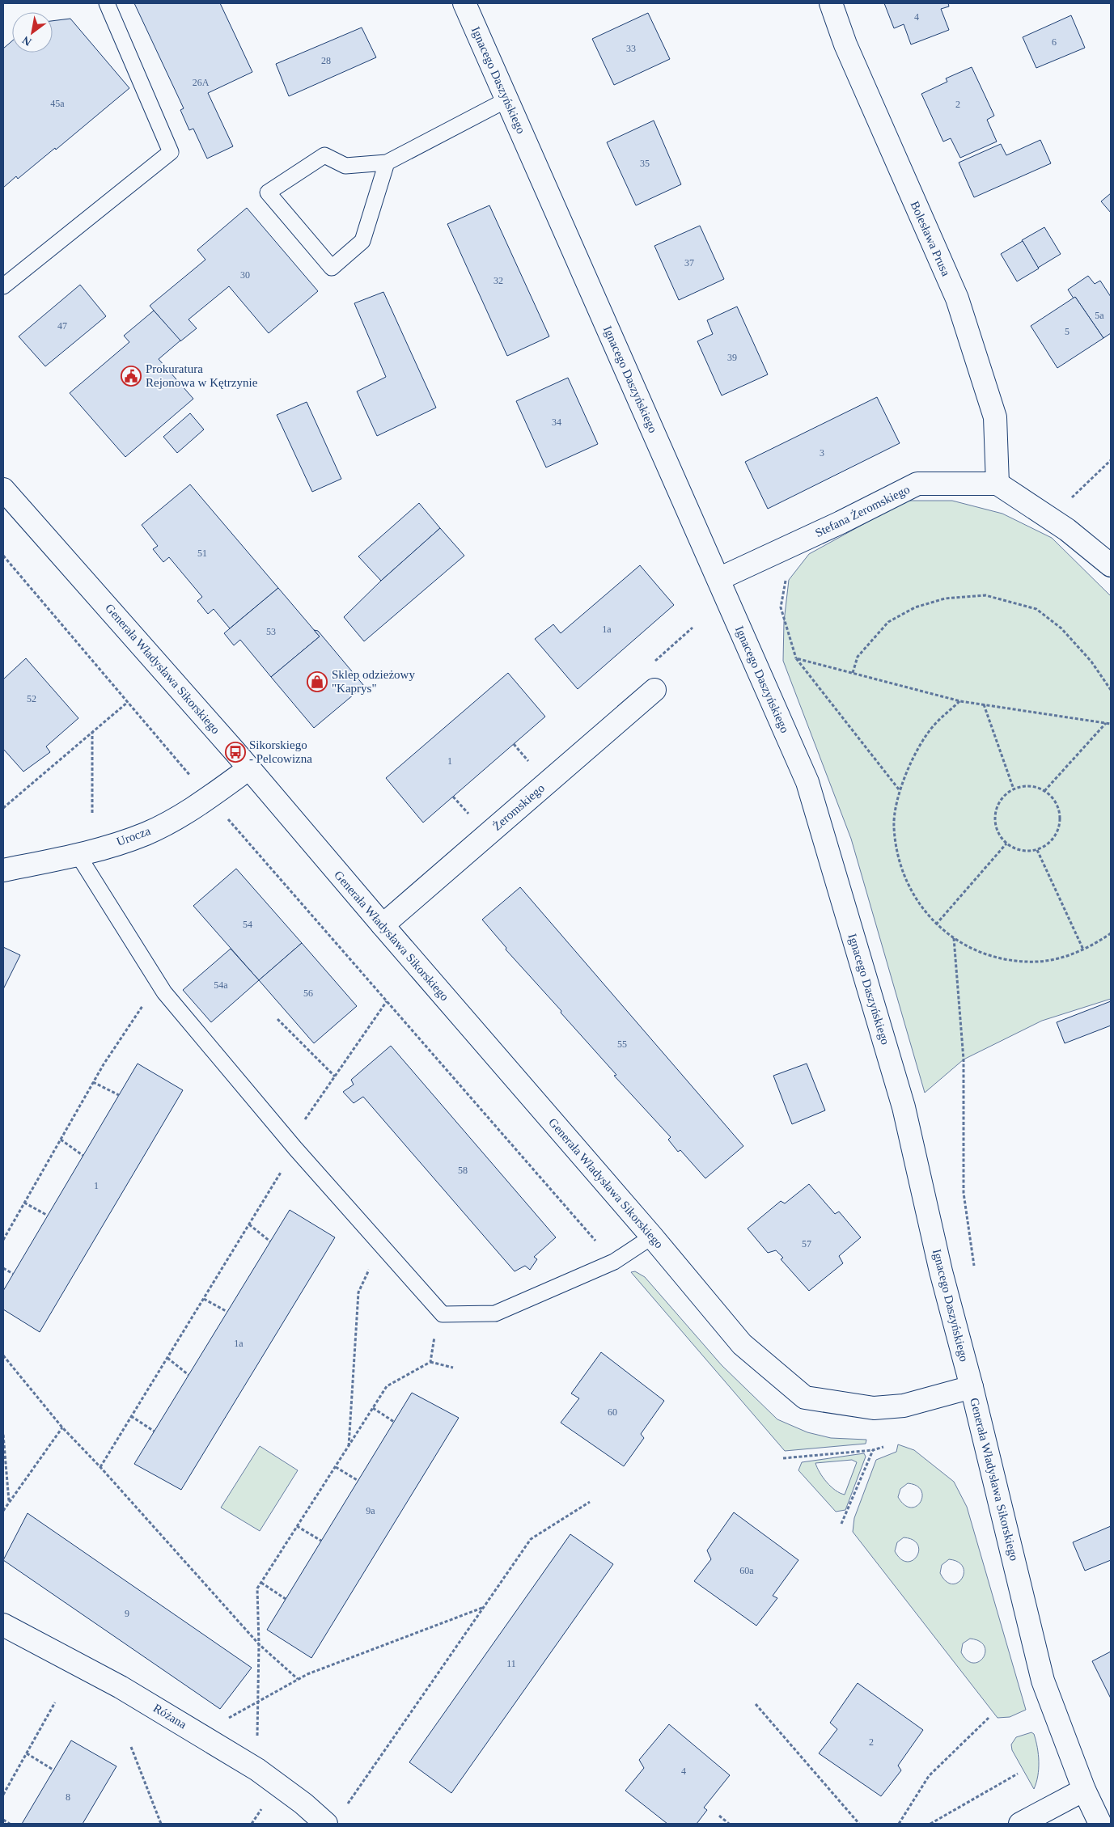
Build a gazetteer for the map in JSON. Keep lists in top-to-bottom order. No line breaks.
{"streets":{"street":["Ignacego Daszyńskiego","Bolesława Prusa","Stefana Żeromskiego","Generała Władysława Sikorskiego","Żeromskiego","Urocza","Różana"]},"crossings":[["Ignacego Daszyńskiego","Stefana Żeromskiego"],["Ignacego Daszyńskiego","Generała Władysława Sikorskiego"],["Bolesława Prusa","Stefana Żeromskiego"],["Generała Władysława Sikorskiego","Żeromskiego"],["Generała Władysława Sikorskiego","Urocza"]],"places":{"public building":["Prokuratura Rejonowa w Kętrzynie"],"shop":["Sklep odzieżowy \"Kaprys\""],"bus stop":["Sikorskiego - Pelcowizna"]},"house_numbers":["4","6","33","28","26A","45a","2","35","37","30","32","5a","47","5","39","34","3","51","1a","53","52","1","54","54a","56","55","58","1","57","1a","60","9a","60a","9","11","2","4","8"],"north":"bottom left"}
